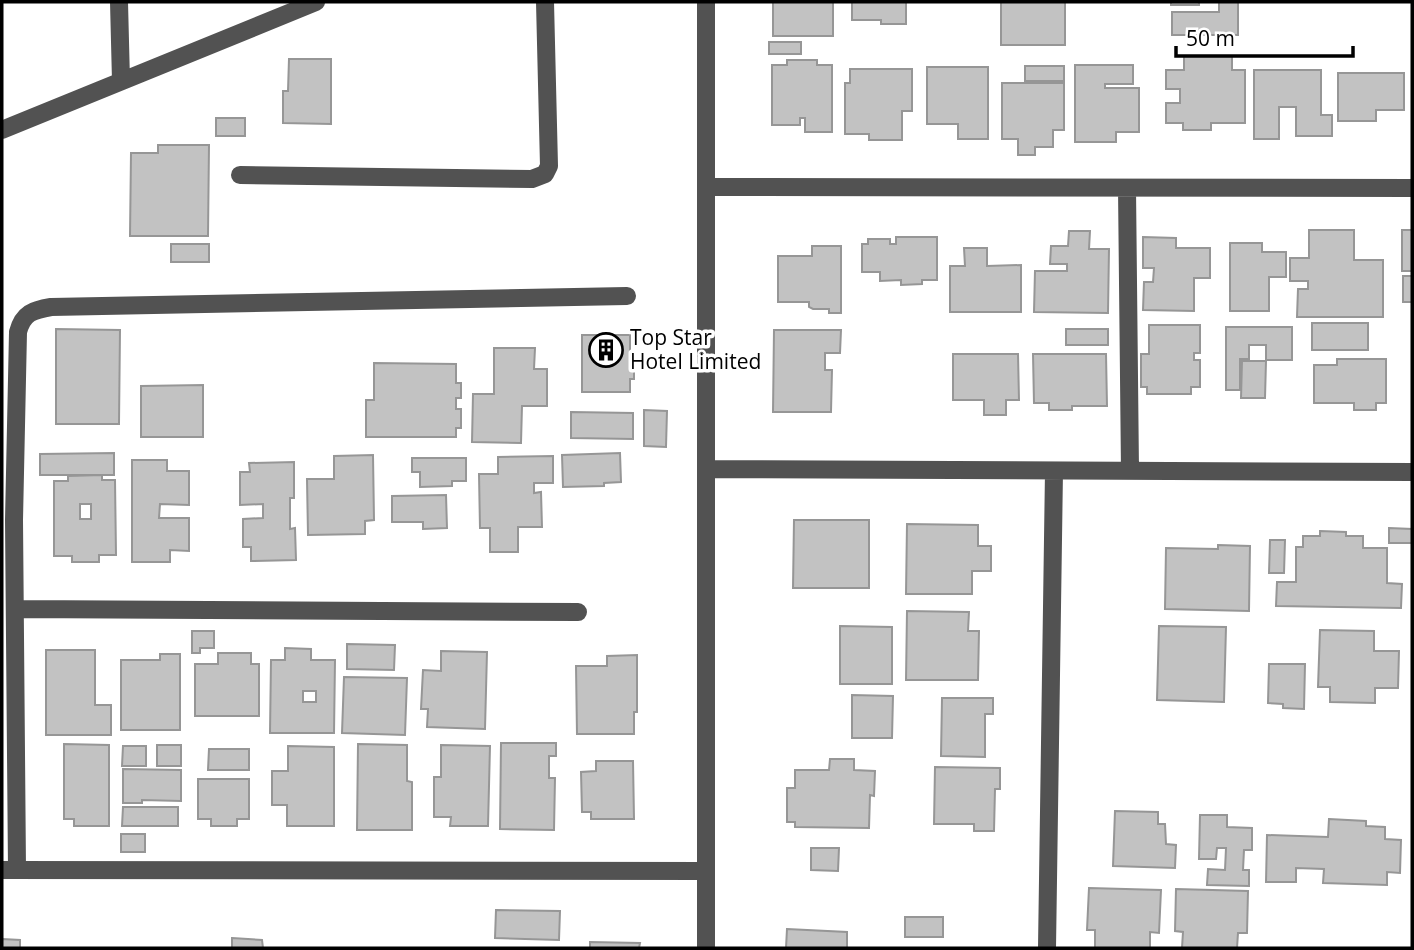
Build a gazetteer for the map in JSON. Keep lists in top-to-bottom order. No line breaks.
{"places":{"building":["Top Star Hotel Limited"]},"scale_bar":"50 m"}
